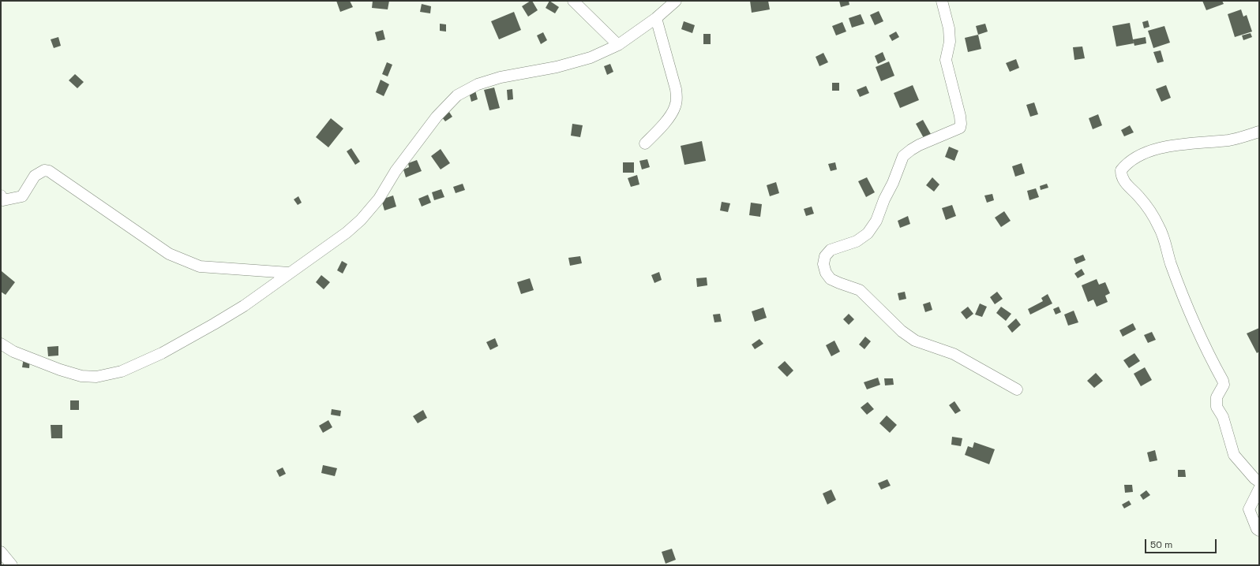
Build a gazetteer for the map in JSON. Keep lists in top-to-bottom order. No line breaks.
{"scale_bar":"50 m"}
